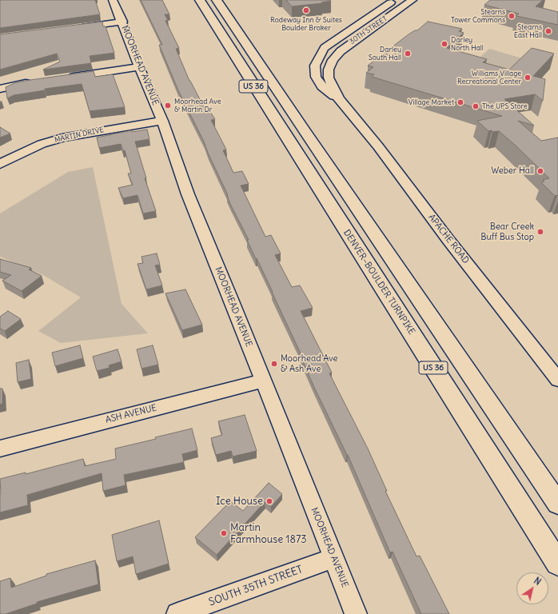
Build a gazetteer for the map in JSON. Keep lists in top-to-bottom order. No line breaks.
{"streets":{"highway":["US 36","DENVER–BOULDER TURNPIKE"],"street":["30TH STREET","MOORHEAD AVENUE","MARTIN DRIVE","APACHE ROAD","ASH AVENUE","SOUTH 35TH STREET"]},"crossings":[["30TH STREET","APACHE ROAD"],["MOORHEAD AVENUE","MARTIN DRIVE"],["MOORHEAD AVENUE","ASH AVENUE"],["MOORHEAD AVENUE","SOUTH 35TH STREET"]],"places":["Rodeway Inn & Suites Boulder Broker","Stearns Tower Commons","Stearns East Hall","Darley North Hall","Darley South Hall","Williams Village Recreational Center","Village Market","Moorhead Ave & Martin Dr","The UPS Store","Weber Hall","Bear Creek Buff Bus Stop","Moorhead Ave & Ash Ave","Ice House","Martin Farmhouse 1873"],"north":"top right"}
